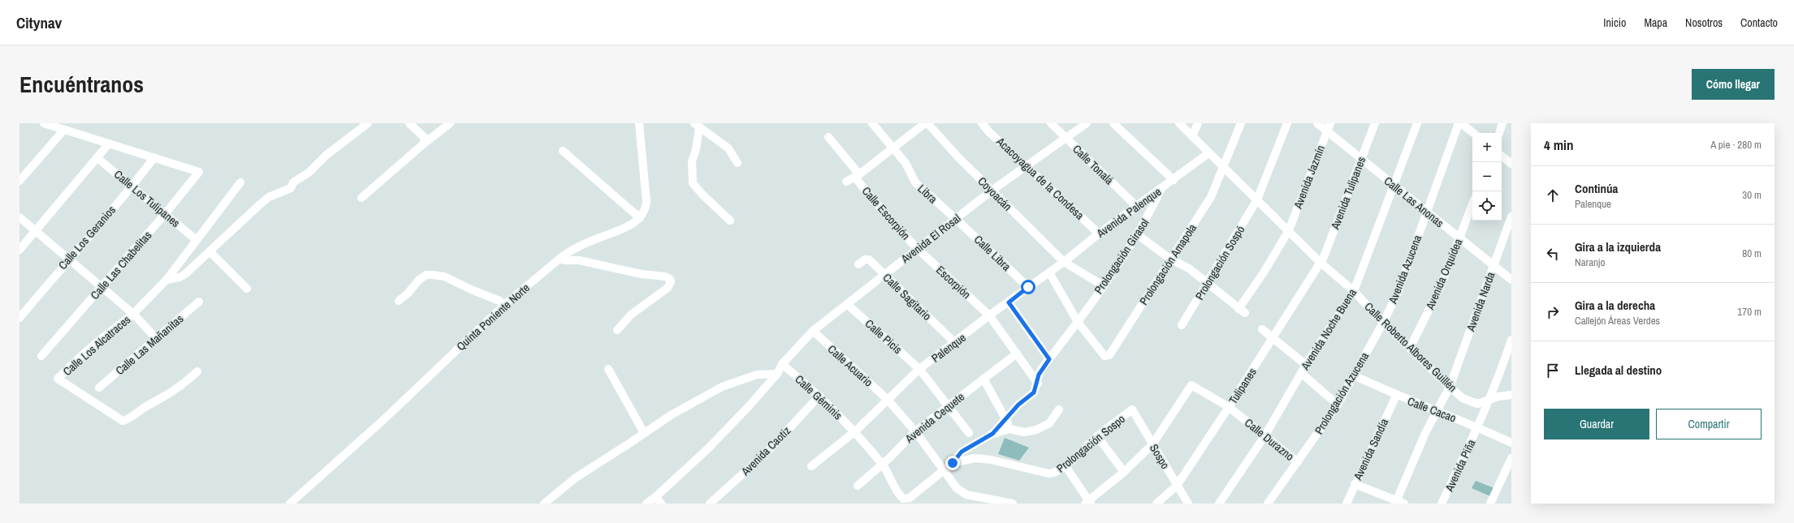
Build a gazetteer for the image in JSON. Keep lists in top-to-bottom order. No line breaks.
{"streets":{"street":["Calle Tonalá","Avenida Jazmín","Acacoyagua de la Condesa","Avenida Tulipanes","Libra","Coyoacán","Calle Los Tulipanes","Calle Las Anonas","Avenida Palenque","Calle Escorpión","Calle Los Geranios","Avenida El Rosal","Calle Libra","Prolongación Girasol","Prolongación Sospó","Prolongación Amapola","Calle Las Chabelitas","Avenida Azucena","Avenida Orquídea","Escorpión","Calle Sagitario","Avenida Narda","Quinta Poniente Norte","Avenida Noche Buena","Calle Picis","Calle Las Mañanitas","Calle Los Alcatraces","Calle Roberto Albores Guillén","Palenque","Calle Acuario","Tulipanes","Prolongación Azucena","Calle Géminis","Calle Cacao","Avenida Cequete","Calle Durazno","Prolongación Sospo","Avenida Sandía","Avenida Caotiz","Sospo","Avenida Piña"]},"crossings":[["Calle Tonalá","Avenida Palenque"],["Calle Tonalá","Avenida El Rosal"],["Avenida Jazmín","Calle Las Anonas"],["Avenida Jazmín","Prolongación Sospó"],["Avenida Jazmín","Calle Roberto Albores Guillén"],["Acacoyagua de la Condesa","Avenida Palenque"],["Acacoyagua de la Condesa","Avenida El Rosal"],["Avenida Tulipanes","Calle Las Anonas"],["Avenida Tulipanes","Calle Roberto Albores Guillén"],["Avenida Tulipanes","Tulipanes"],["Libra","Avenida El Rosal"],["Libra","Calle Libra"],["Coyoacán","Avenida Palenque"],["Coyoacán","Avenida El Rosal"],["Coyoacán","Prolongación Girasol"],["Calle Los Tulipanes","Calle Los Geranios"],["Calle Los Tulipanes","Calle Las Chabelitas"],["Calle Los Tulipanes","Calle Los Alcatraces"],["Calle Las Anonas","Avenida Azucena"],["Calle Las Anonas","Avenida Orquídea"],["Calle Las Anonas","Avenida Narda"],["Calle Las Anonas","Avenida Noche Buena"],["Avenida Palenque","Prolongación Girasol"],["Avenida Palenque","Calle Roberto Albores Guillén"],["Avenida Palenque","Palenque"],["Calle Escorpión","Avenida El Rosal"],["Calle Escorpión","Escorpión"],["Calle Los Geranios","Calle Las Chabelitas"],["Avenida El Rosal","Calle Libra"],["Avenida El Rosal","Escorpión"],["Avenida El Rosal","Calle Sagitario"],["Avenida El Rosal","Calle Picis"],["Avenida El Rosal","Calle Acuario"],["Avenida El Rosal","Calle Géminis"],["Calle Libra","Palenque"],["Prolongación Girasol","Prolongación Amapola"],["Prolongación Girasol","Escorpión"],["Prolongación Sospó","Calle Roberto Albores Guillén"],["Prolongación Amapola","Calle Roberto Albores Guillén"],["Avenida Azucena","Calle Roberto Albores Guillén"],["Avenida Azucena","Prolongación Azucena"],["Avenida Orquídea","Calle Roberto Albores Guillén"],["Escorpión","Palenque"],["Escorpión","Avenida Cequete"],["Calle Sagitario","Palenque"],["Avenida Narda","Calle Roberto Albores Guillén"],["Avenida Narda","Calle Cacao"],["Avenida Noche Buena","Calle Roberto Albores Guillén"],["Avenida Noche Buena","Calle Durazno"],["Calle Picis","Palenque"],["Calle Picis","Avenida Cequete"],["Calle Roberto Albores Guillén","Tulipanes"],["Calle Roberto Albores Guillén","Prolongación Azucena"],["Calle Roberto Albores Guillén","Avenida Piña"],["Palenque","Calle Acuario"],["Palenque","Calle Géminis"],["Calle Acuario","Avenida Cequete"],["Tulipanes","Calle Durazno"],["Tulipanes","Sospo"],["Prolongación Azucena","Calle Cacao"],["Prolongación Azucena","Calle Durazno"],["Calle Géminis","Avenida Cequete"],["Calle Géminis","Avenida Caotiz"],["Calle Cacao","Avenida Sandía"],["Calle Cacao","Avenida Piña"],["Calle Durazno","Sospo"],["Prolongación Sospo","Sospo"]],"page":{"header":"Citynav","nav":["Inicio","Mapa","Nosotros","Contacto"],"title":"Encuéntranos","buttons":["Cómo llegar",["Guardar","Compartir"]],"heading":["4 min","A pie · 280 m"],"map_buttons":["+","−"],"list":[["Continúa","Palenque","30 m"],["Gira a la izquierda","Naranjo","80 m"],["Gira a la derecha","Callejón Áreas Verdes","170 m"],"Llegada al destino"]}}
